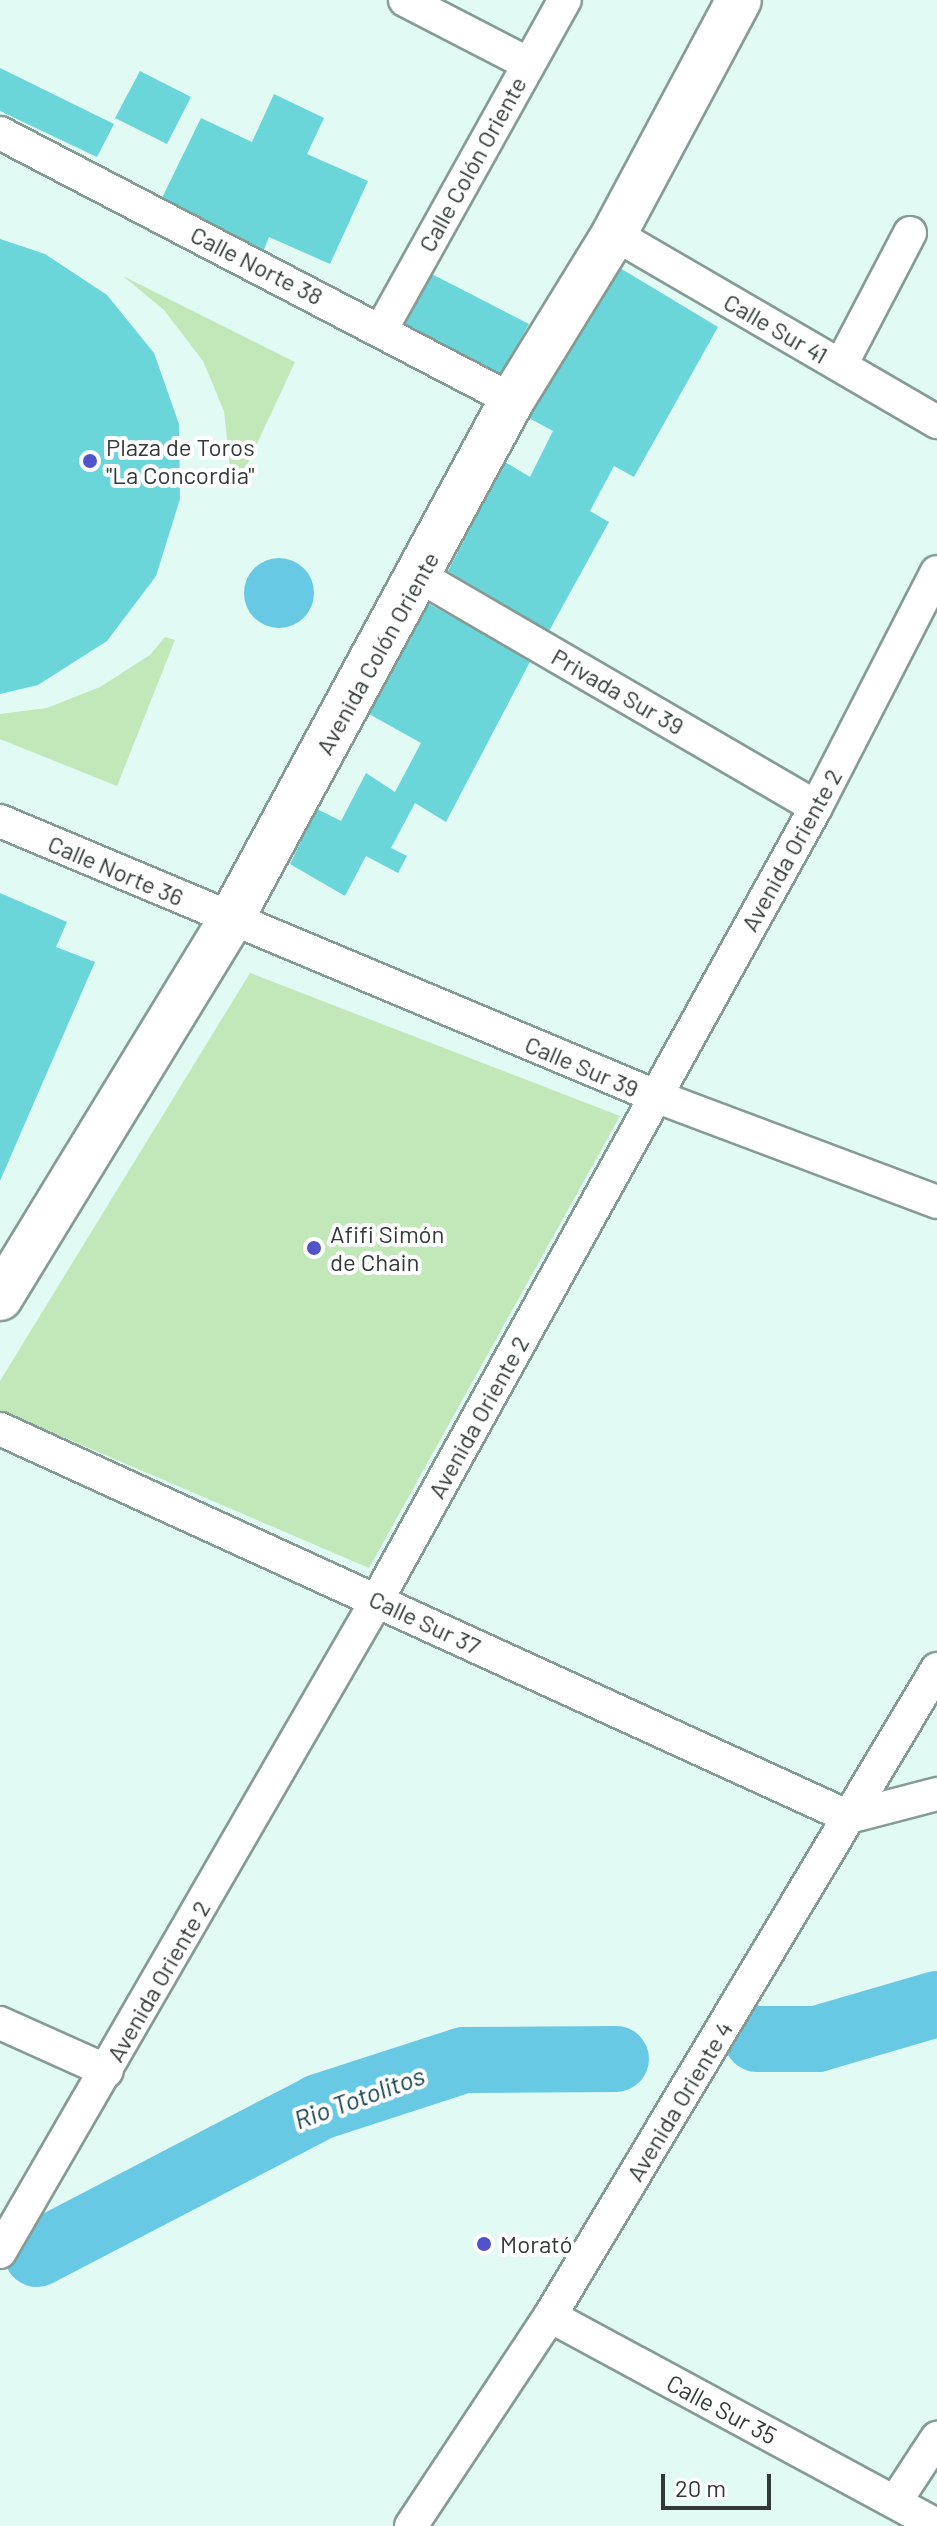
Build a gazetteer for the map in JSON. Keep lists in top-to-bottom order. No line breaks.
{"streets":{"street":["Calle Colón Oriente","Calle Norte 38","Calle Sur 41","Avenida Colón Oriente","Privada Sur 39","Avenida Oriente 2","Calle Norte 36","Calle Sur 39","Calle Sur 37","Avenida Oriente 4","Calle Sur 35"]},"crossings":[["Calle Colón Oriente","Calle Norte 38"],["Calle Norte 38","Avenida Colón Oriente"],["Calle Sur 41","Avenida Colón Oriente"],["Avenida Colón Oriente","Privada Sur 39"],["Avenida Colón Oriente","Calle Norte 36"],["Avenida Colón Oriente","Calle Sur 39"],["Privada Sur 39","Avenida Oriente 2"],["Avenida Oriente 2","Calle Sur 39"],["Avenida Oriente 2","Calle Sur 37"],["Calle Norte 36","Calle Sur 39"],["Calle Sur 37","Avenida Oriente 4"],["Avenida Oriente 4","Calle Sur 35"]],"water":["Rio Totolitos"],"places":["Plaza de Toros \"La Concordia\"","Afifi Simón de Chain","Morató"],"scale_bar":"20 m"}
